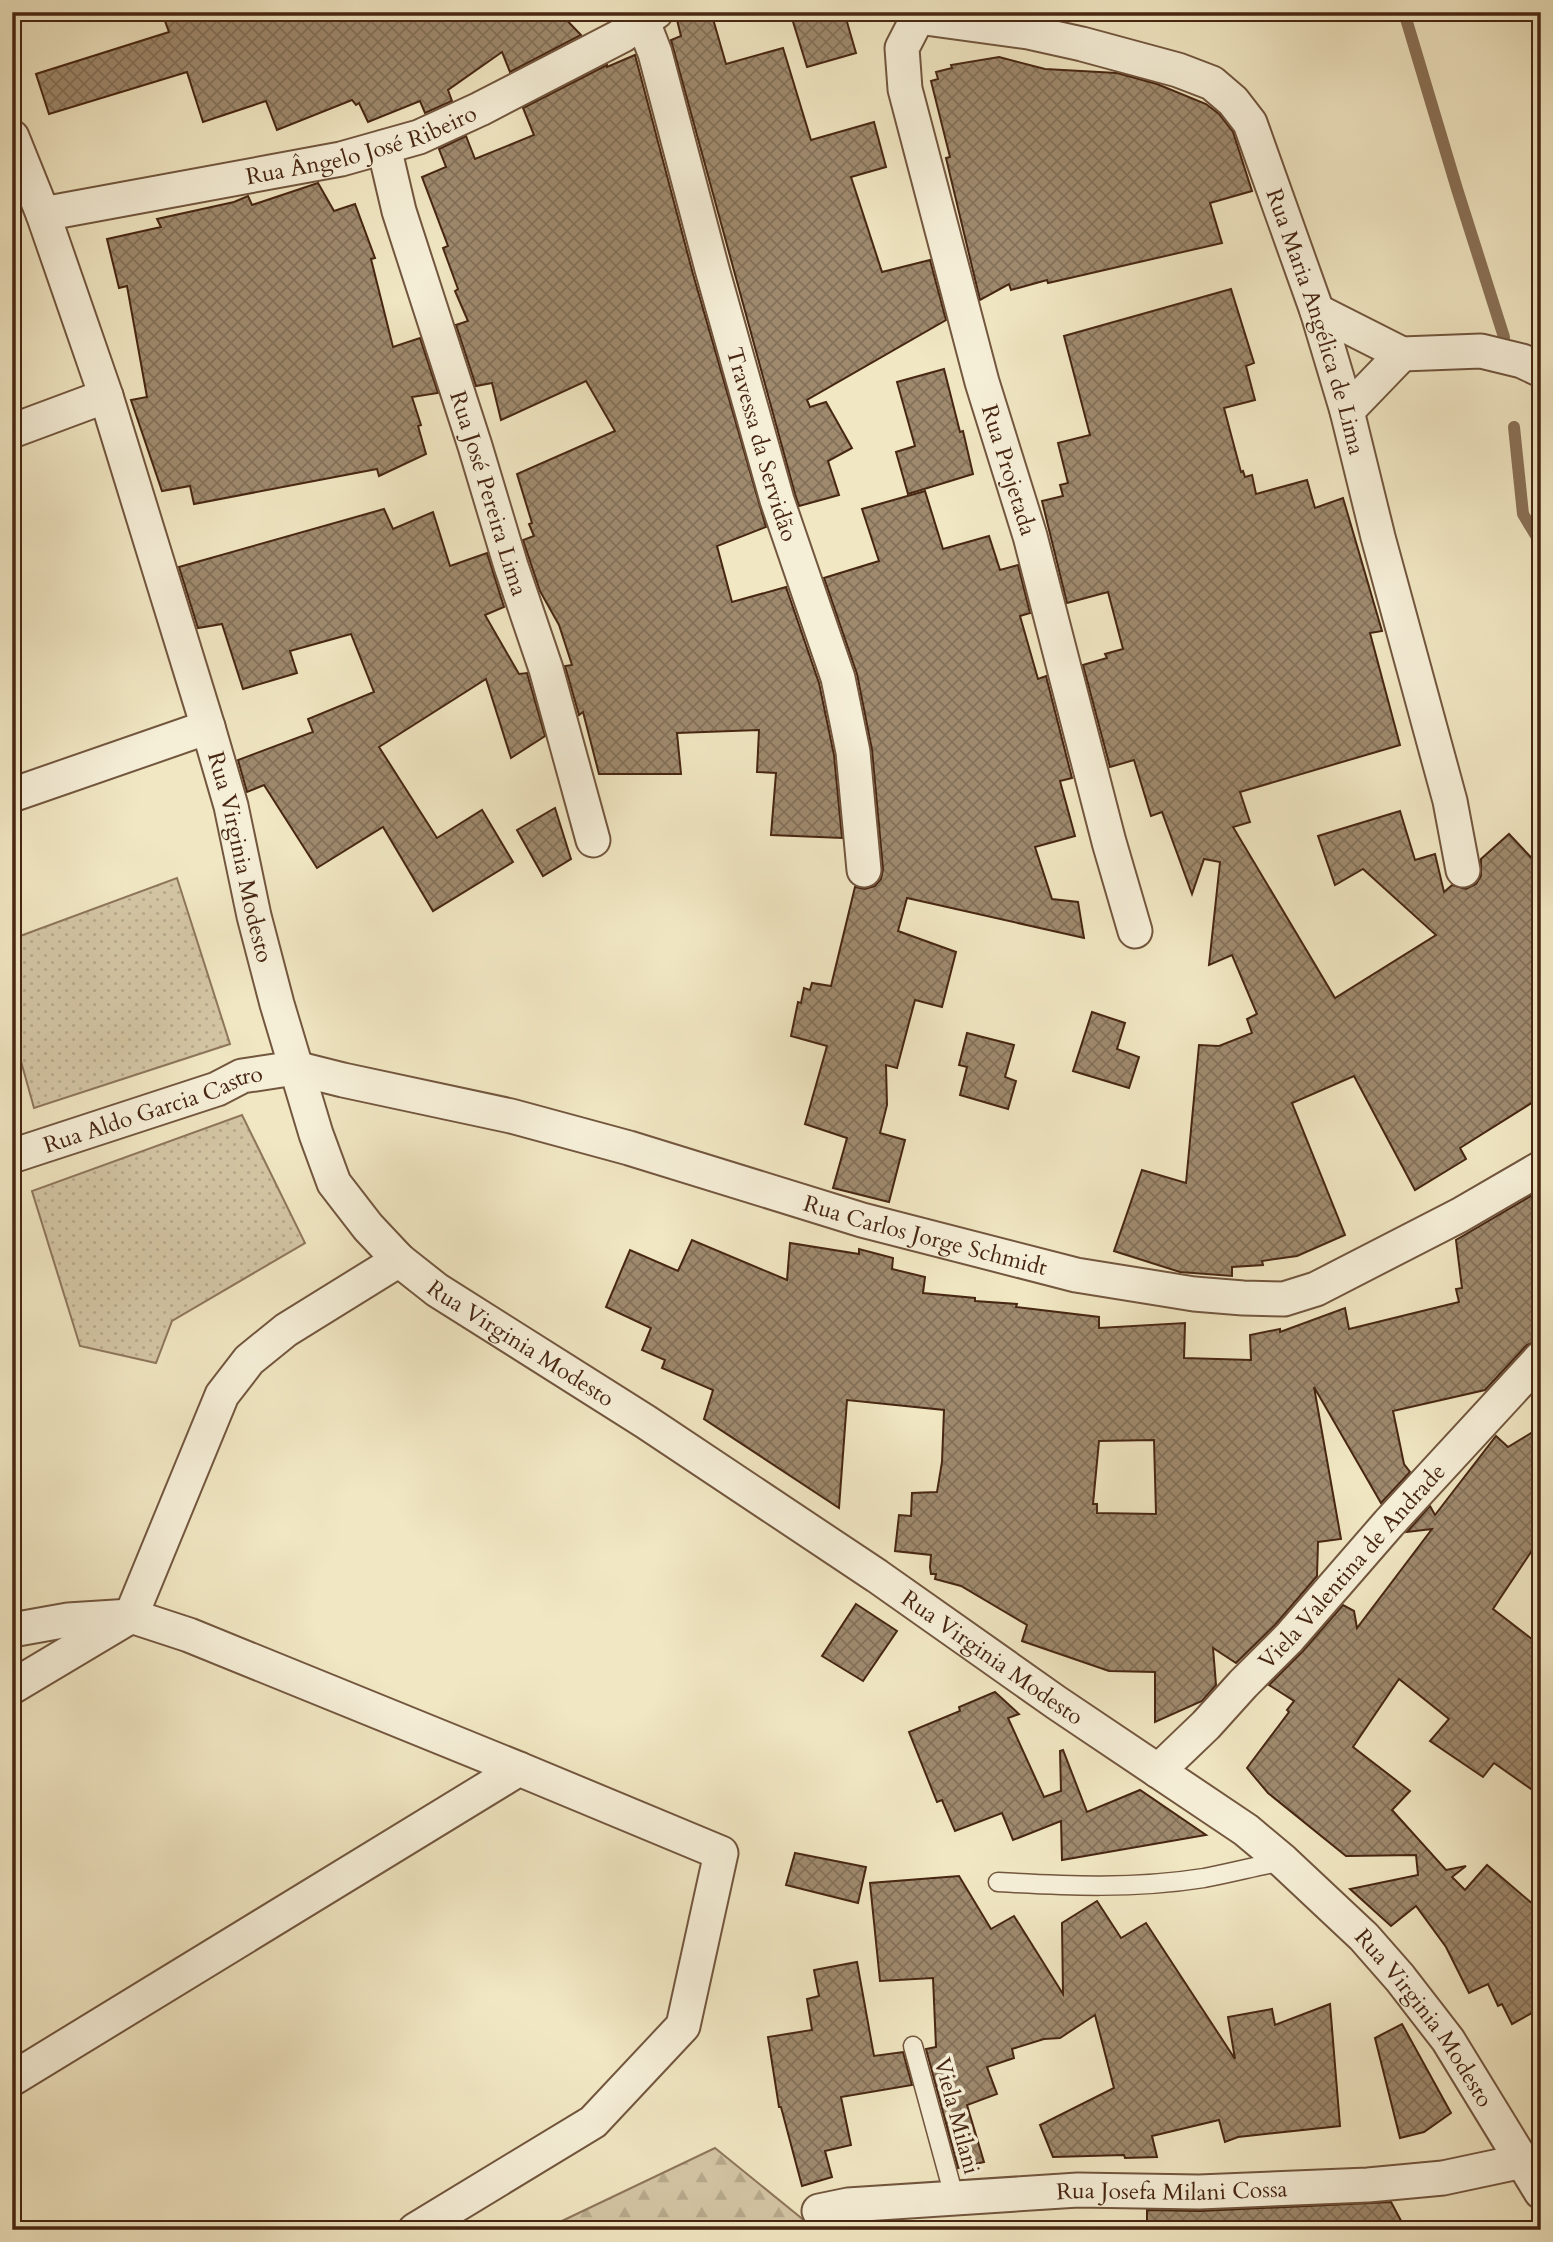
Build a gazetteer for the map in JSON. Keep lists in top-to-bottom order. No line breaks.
{"streets":{"street":["Rua Ângelo José Ribeiro","Rua Maria Angélica de Lima","Travessa da Servidão","Rua Projetada","Rua José Pereira Lima","Rua Virginia Modesto","Rua Aldo Garcia Castro","Rua Carlos Jorge Schmidt","Viela Valentina de Andrade","Rua Josefa Milani Cossa"],"lane":["Viela Milani"]},"crossings":[["Rua Ângelo José Ribeiro","Travessa da Servidão"],["Rua Ângelo José Ribeiro","Rua José Pereira Lima"],["Rua Ângelo José Ribeiro","Rua Virginia Modesto"],["Rua Maria Angélica de Lima","Rua Projetada"],["Rua Virginia Modesto","Rua Aldo Garcia Castro"],["Rua Virginia Modesto","Rua Carlos Jorge Schmidt"],["Rua Virginia Modesto","Viela Valentina de Andrade"],["Rua Virginia Modesto","Rua Josefa Milani Cossa"],["Rua Aldo Garcia Castro","Rua Carlos Jorge Schmidt"],["Viela Milani","Rua Josefa Milani Cossa"]]}
